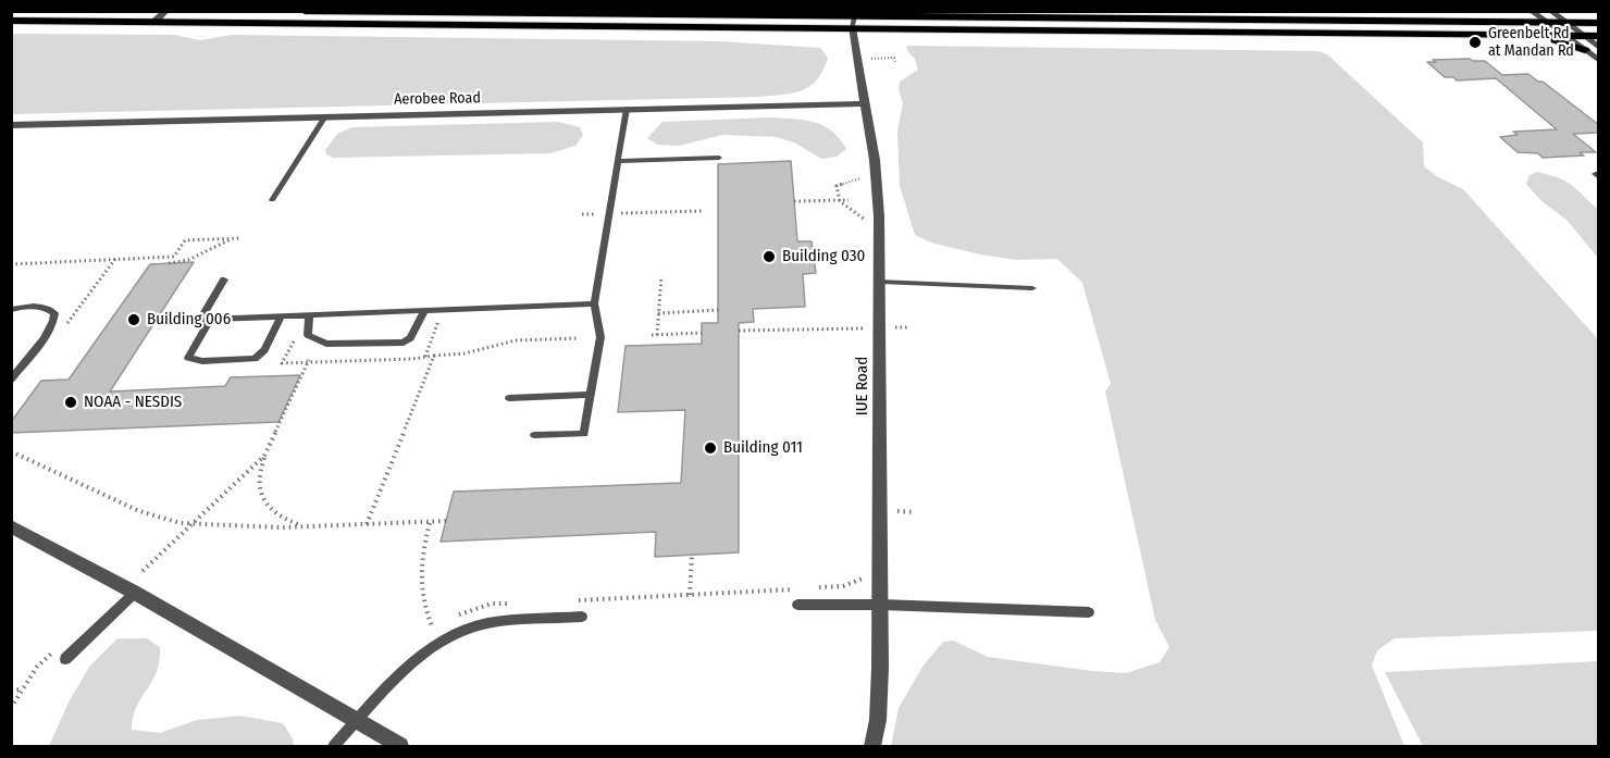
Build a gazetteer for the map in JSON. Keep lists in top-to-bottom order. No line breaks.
{"streets":{"street":["Aerobee Road","IUE Road"]},"crossings":[["Aerobee Road","IUE Road"]],"places":["Greenbelt Rd at Mandan Rd","Building 030","Building 006","NOAA - NESDIS","Building 011"]}
